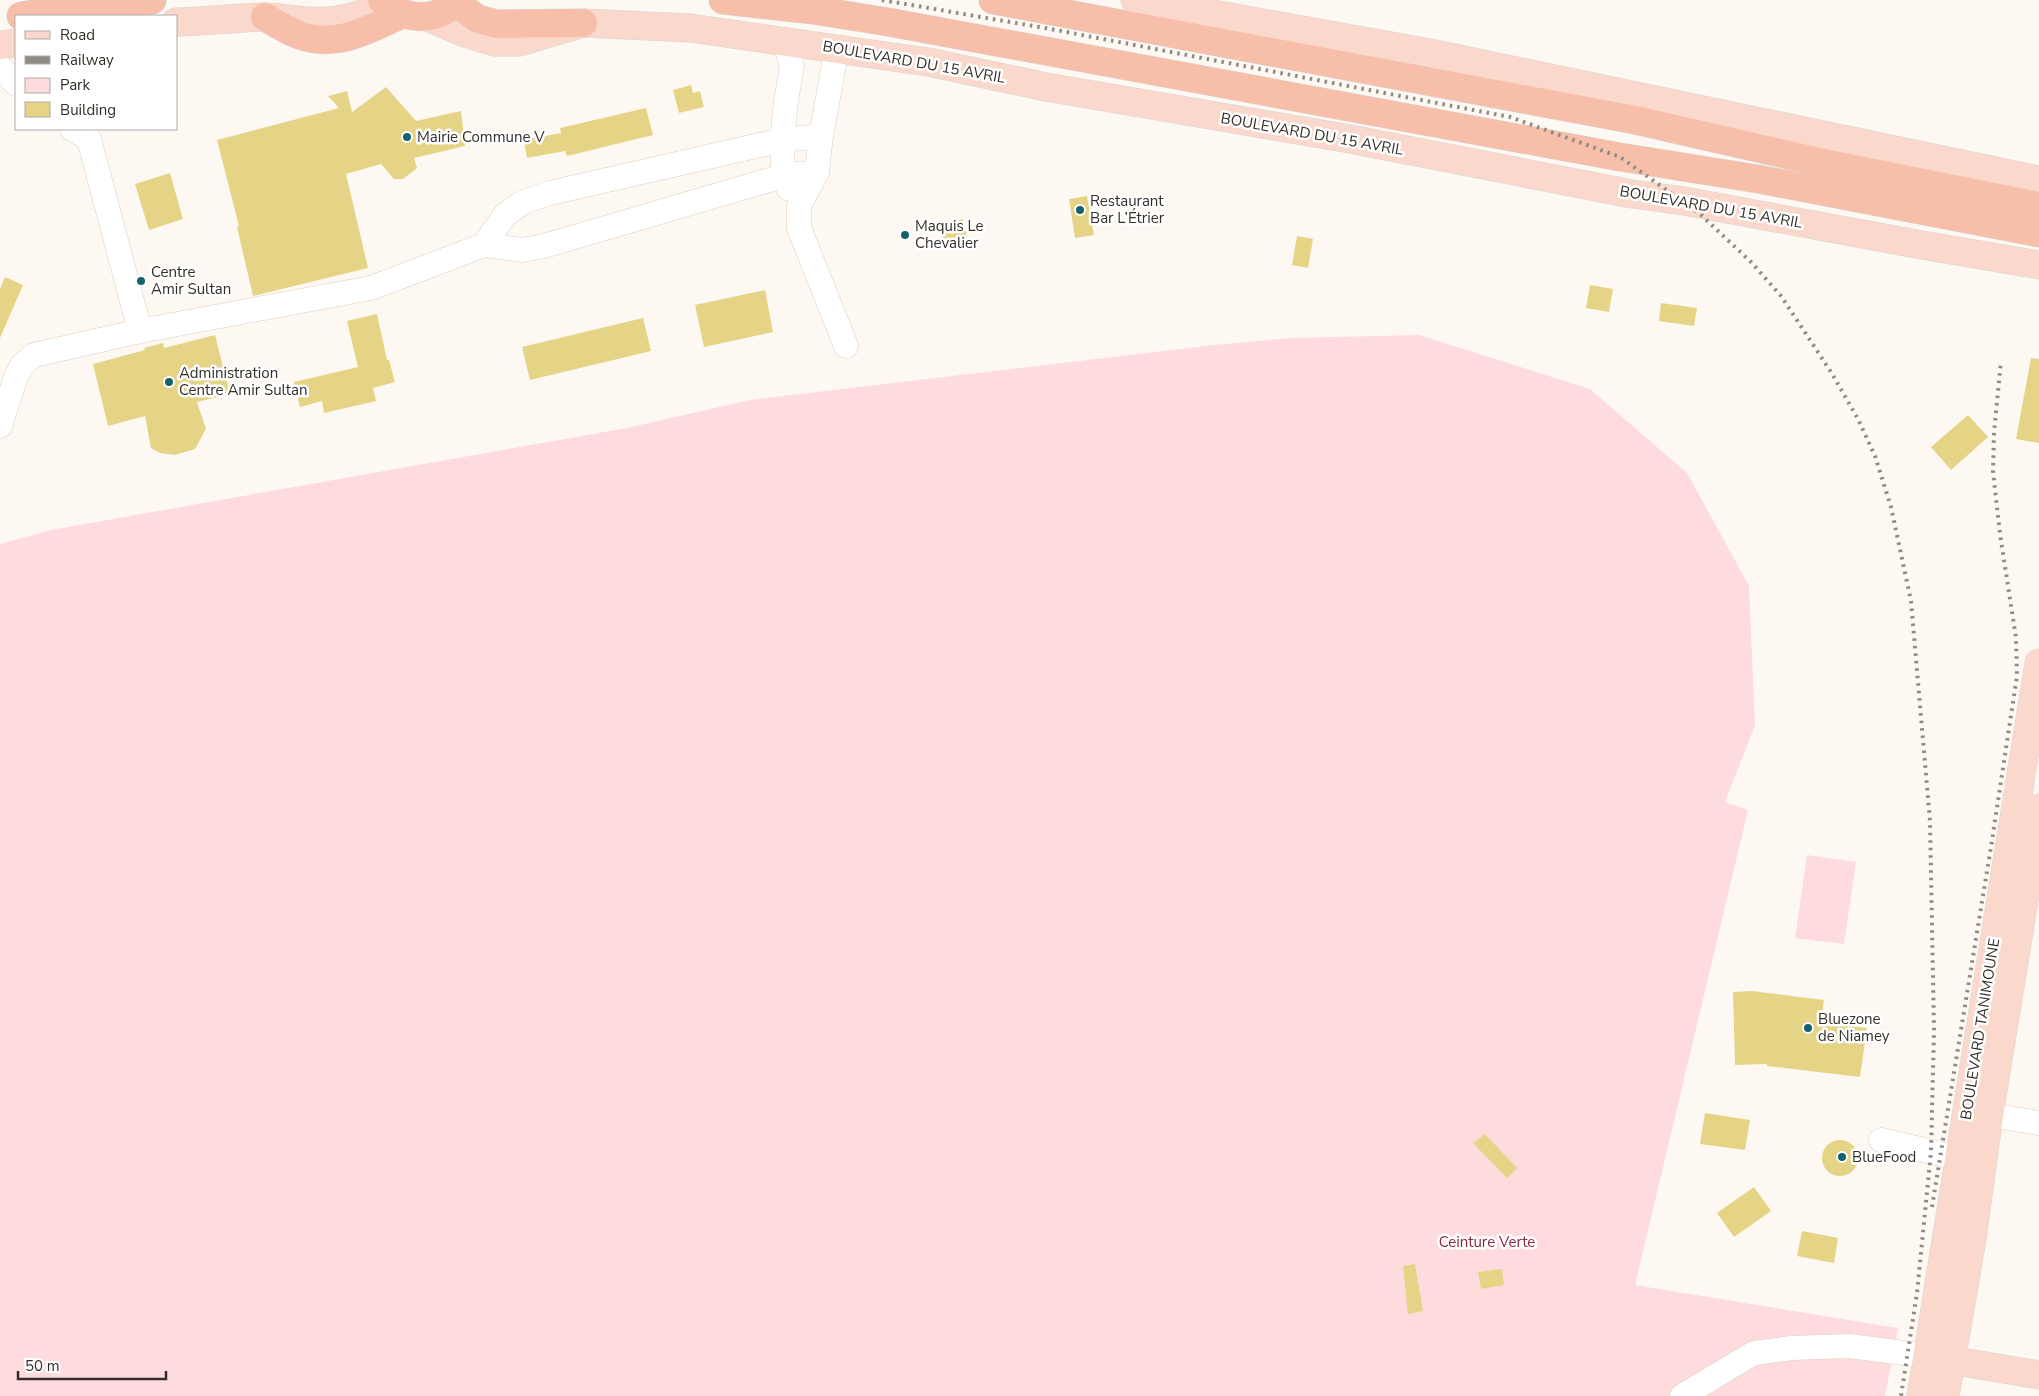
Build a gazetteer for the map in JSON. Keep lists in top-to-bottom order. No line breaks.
{"streets":{"main road":["BOULEVARD DU 15 AVRIL","BOULEVARD TANIMOUNE"]},"parks":["Ceinture Verte"],"places":["Mairie Commune V","Restaurant Bar L’Étrier","Maquis Le Chevalier","Centre Amir Sultan","Administration Centre Amir Sultan","Bluezone de Niamey","BlueFood"],"legend":["Road","Railway","Park","Building"],"scale_bar":"50 m"}
